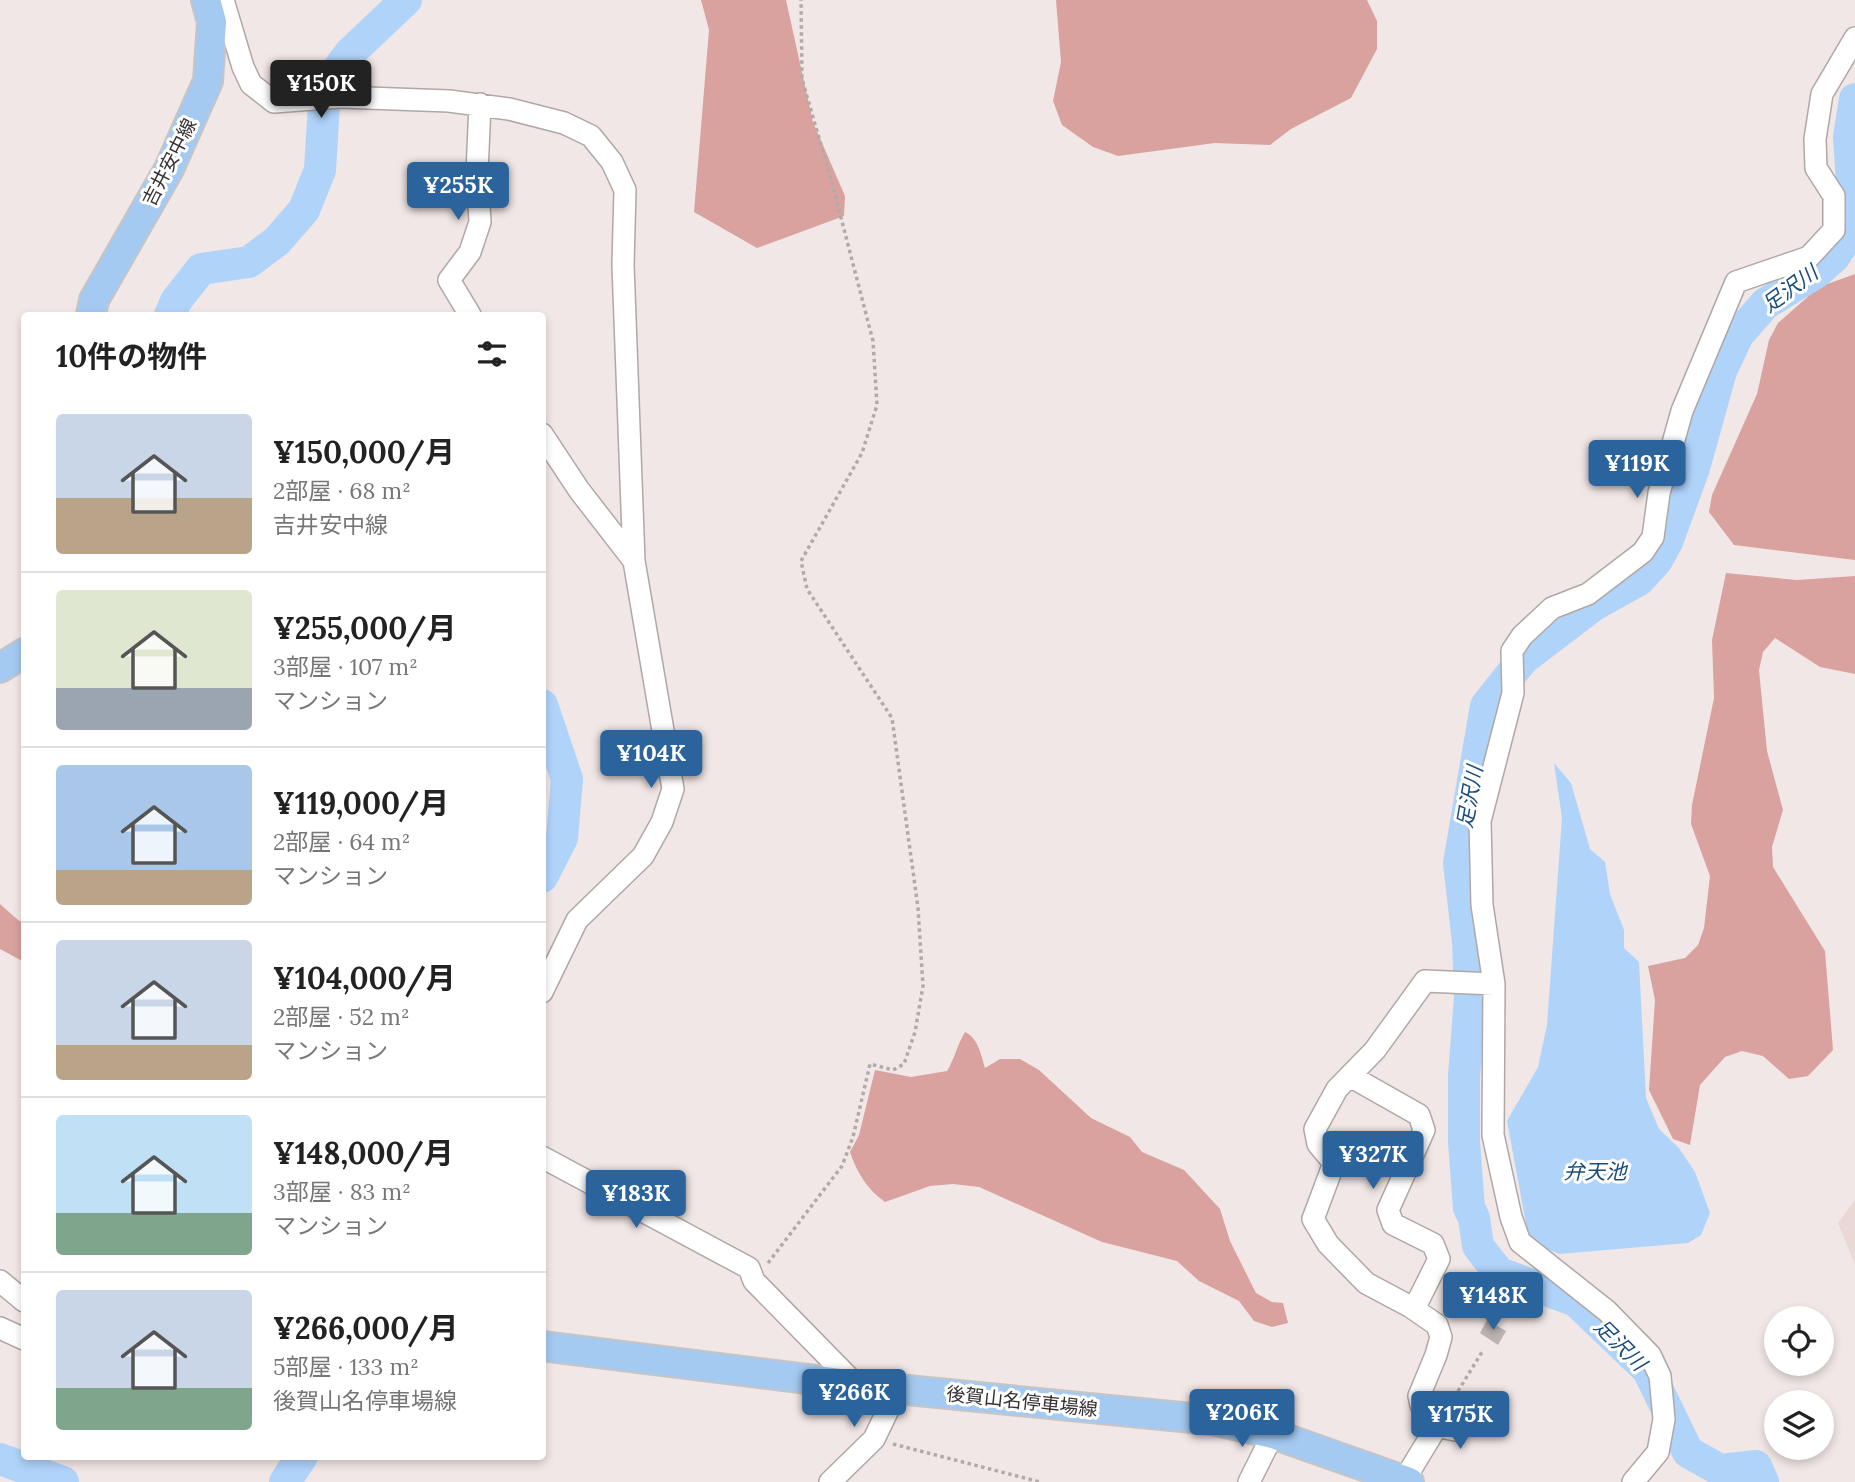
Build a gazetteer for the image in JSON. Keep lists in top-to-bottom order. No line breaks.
{"streets":{"main road":["吉井安中線","後賀山名停車場線"]},"water":["足沢川","弁天池"],"page":{"price":["¥150K","¥255K","¥119K","¥104K","¥327K","¥183K","¥148K","¥266K","¥206K","¥175K"],"heading":"10件の物件","list":[{"name":"¥150,000/月","note":"2部屋 · 68 m² · 吉井安中線"},{"name":"¥255,000/月","note":"3部屋 · 107 m² · マンション"},{"name":"¥119,000/月","note":"2部屋 · 64 m² · マンション"},{"name":"¥104,000/月","note":"2部屋 · 52 m² · マンション"},{"name":"¥148,000/月","note":"3部屋 · 83 m² · マンション"},{"name":"¥266,000/月","note":"5部屋 · 133 m² · 後賀山名停車場線"}]}}
